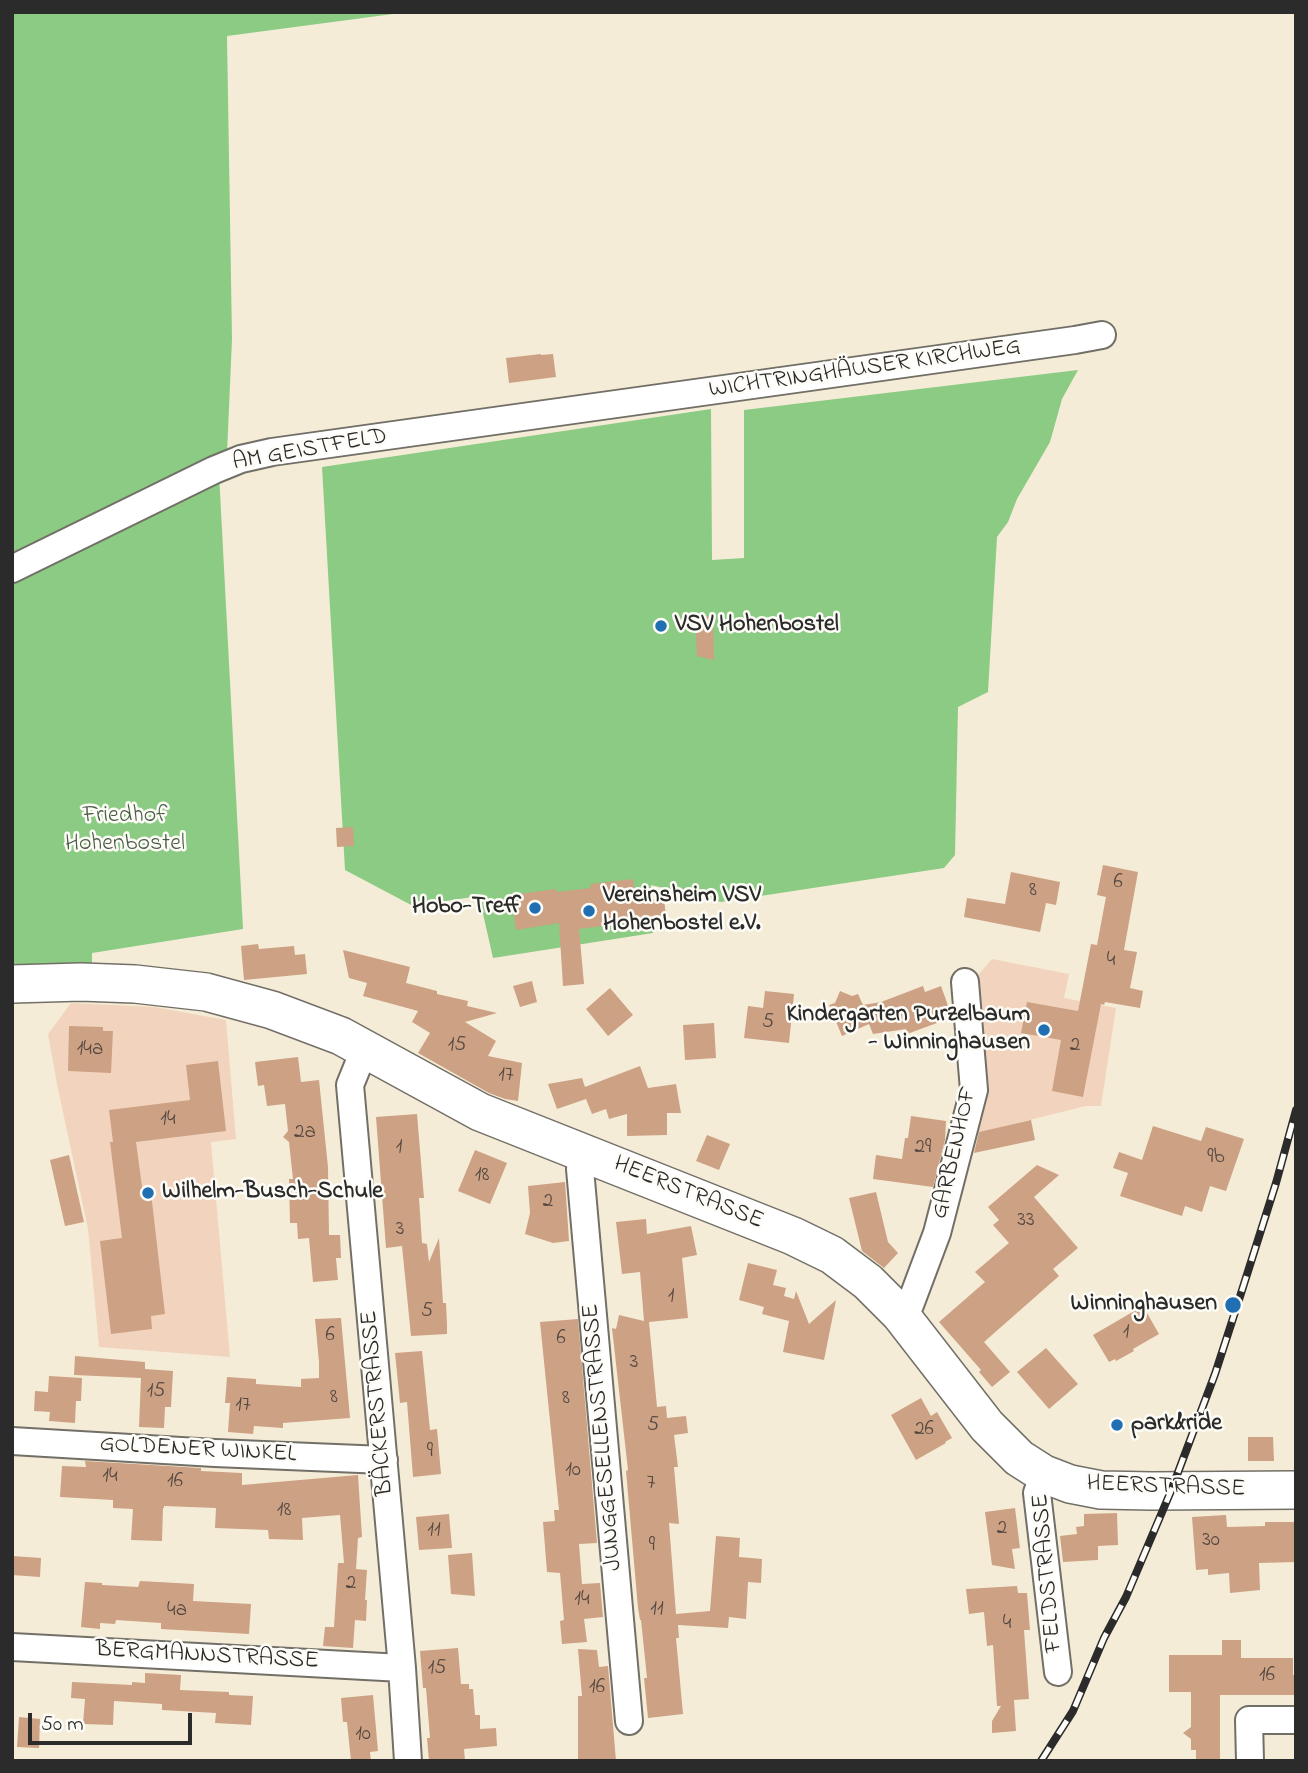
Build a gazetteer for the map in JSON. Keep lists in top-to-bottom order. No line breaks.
{"streets":{"street":["WICHTRINGHÄUSER KIRCHWEG","AM GEISTFELD","GARBENHOF","HEERSTRASSE","BÄCKERSTRASSE","JUNGGESELLENSTRASSE","GOLDENER WINKEL","FELDSTRASSE","BERGMANNSTRASSE"]},"crossings":[["WICHTRINGHÄUSER KIRCHWEG","AM GEISTFELD"],["GARBENHOF","HEERSTRASSE"],["HEERSTRASSE","BÄCKERSTRASSE"],["HEERSTRASSE","JUNGGESELLENSTRASSE"],["HEERSTRASSE","FELDSTRASSE"],["BÄCKERSTRASSE","GOLDENER WINKEL"],["BÄCKERSTRASSE","BERGMANNSTRASSE"]],"parks":["Friedhof Hohenbostel"],"places":["VSV Hohenbostel","Hobo-Treff","Vereinsheim VSV Hohenbostel e.V.","Kindergarten Purzelbaum - Winninghausen","Wilhelm-Busch-Schule","Winninghausen","park&ride"],"house_numbers":["6","8","4","5","15","2","14a","17","14","2a","1","29","9b","18","2","33","3","1","5","1","6","6","3","15","8","8","17","5","26","9","10","14","16","7","18","2","11","30","9","2","14","11","4a","4","15","16","16","10"],"scale_bar":"50 m"}
